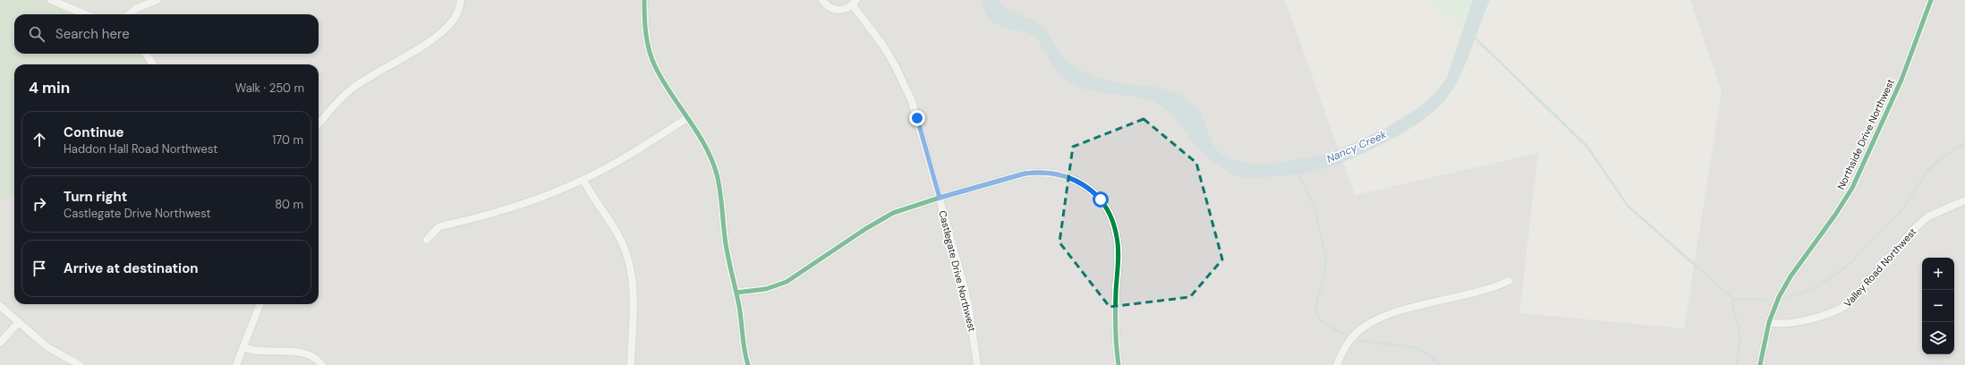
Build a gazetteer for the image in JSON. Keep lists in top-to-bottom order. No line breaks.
{"streets":{"street":["Northside Drive Northwest","Valley Road Northwest","Castlegate Drive Northwest"]},"crossings":[["Northside Drive Northwest","Valley Road Northwest"]],"water":["Nancy Creek"],"page":{"search":"Search here","heading":["4 min","Walk · 250 m"],"list":[["Continue","Haddon Hall Road Northwest","170 m"],["Turn right","Castlegate Drive Northwest","80 m"],"Arrive at destination"],"map_buttons":["+","−"]}}
